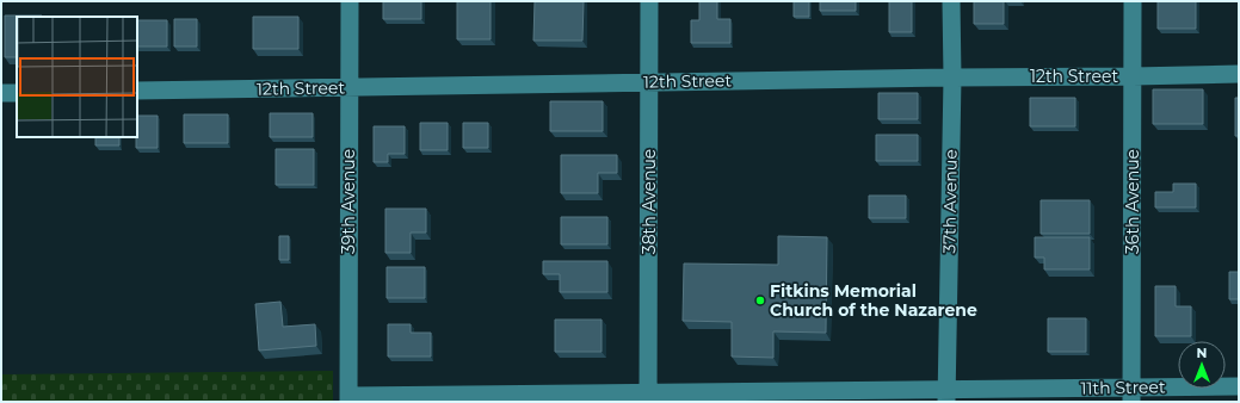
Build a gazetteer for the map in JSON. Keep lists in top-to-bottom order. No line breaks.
{"streets":{"street":["12th Street","39th Avenue","38th Avenue","37th Avenue","36th Avenue","11th Street"]},"crossings":[["12th Street","39th Avenue"],["12th Street","38th Avenue"],["12th Street","37th Avenue"],["12th Street","36th Avenue"],["39th Avenue","11th Street"],["38th Avenue","11th Street"],["37th Avenue","11th Street"],["36th Avenue","11th Street"]],"places":["Fitkins Memorial Church of the Nazarene"],"north":"top"}
